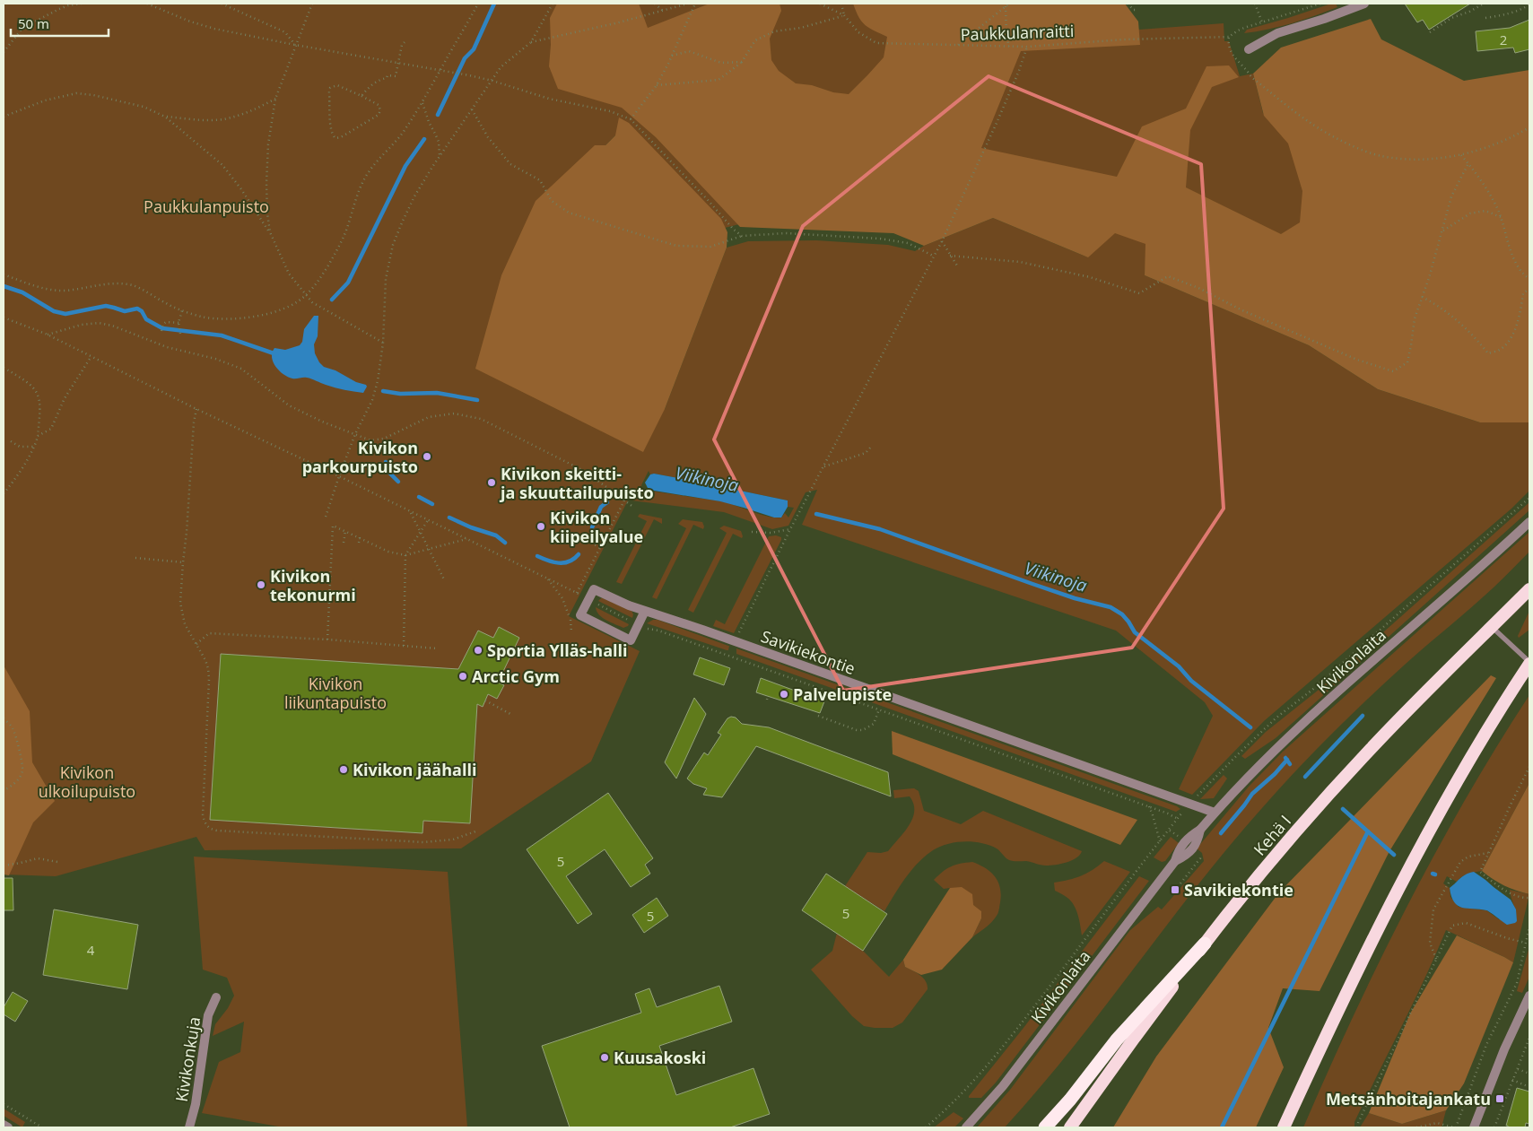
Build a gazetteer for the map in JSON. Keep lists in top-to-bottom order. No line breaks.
{"streets":{"highway":["Kehä I"],"street":["Savikiekontie","Kivikonlaita","Kivikonkuja"],"path":["Paukkulanraitti"]},"crossings":[["Savikiekontie","Kivikonlaita"]],"water":["Viikinoja"],"parks":["Paukkulanpuisto","Kivikon liikuntapuisto","Kivikon ulkoilupuisto"],"places":{"other":["Kivikon parkourpuisto","Kivikon skeitti- ja skuuttailupuisto","Kivikon kiipeilyalue","Kivikon tekonurmi","Sportia Ylläs-halli","Arctic Gym","Palvelupiste","Kivikon jäähalli","Kuusakoski"],"transit":["Savikiekontie","Metsänhoitajankatu"]},"house_numbers":["2","5","5","5","4"],"scale_bar":"50 m"}
